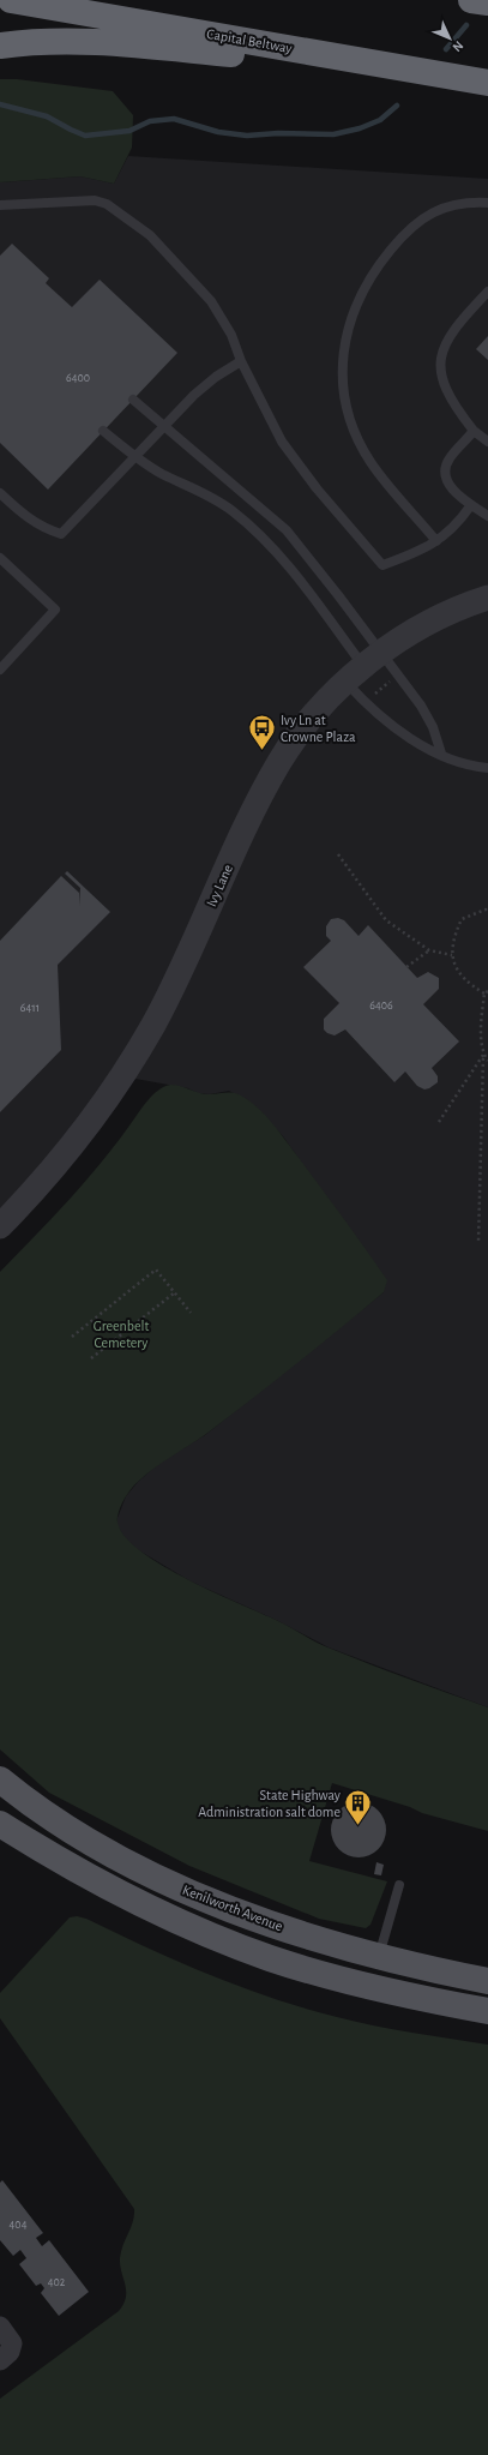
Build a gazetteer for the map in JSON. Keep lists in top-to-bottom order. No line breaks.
{"streets":{"highway":["Capital Beltway"],"main road":["Kenilworth Avenue"],"street":["Ivy Lane"]},"parks":["Greenbelt Cemetery"],"places":{"bus stop":["Ivy Ln at Crowne Plaza"],"building":["State Highway Administration salt dome"]},"house_numbers":["6400","6406","6411","404","402"],"north":"bottom right"}
